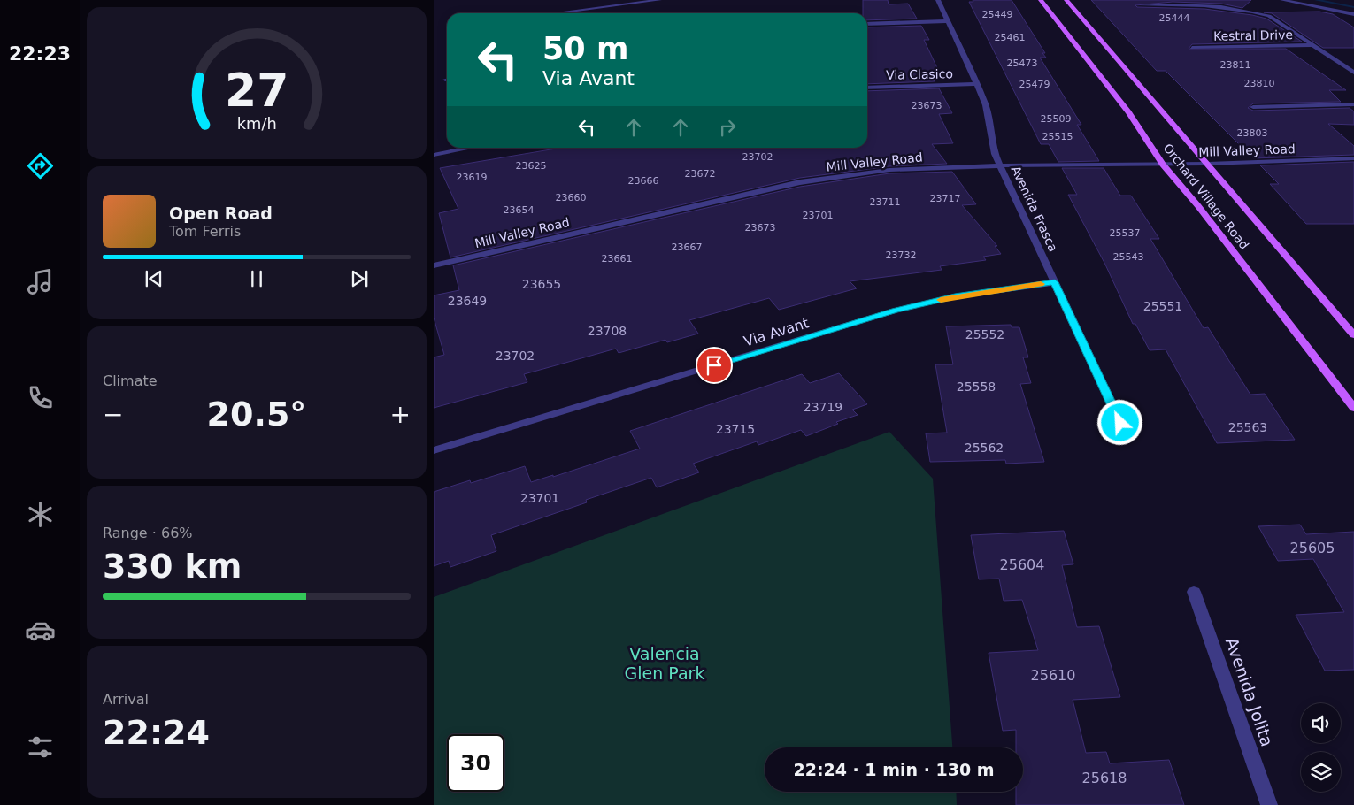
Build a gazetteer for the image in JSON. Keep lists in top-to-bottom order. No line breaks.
{"streets":{"main road":["Orchard Village Road"],"street":["Kestral Drive","Via Clasico","Mill Valley Road","Avenida Frasca","Via Avant","Avenida Jolita"]},"crossings":[["Via Clasico","Avenida Frasca"],["Mill Valley Road","Orchard Village Road"],["Mill Valley Road","Avenida Frasca"],["Avenida Frasca","Via Avant"]],"parks":["Valencia Glen Park"],"house_numbers":["25449","25444","25461","25473","23811","23810","25479","23673","25509","23803","25515","23702","23625","23672","23619","23666","23660","23717","23711","23654","23701","23673","25537","23667","23732","25543","23661","23655","23649","25551","23708","25552","23702","25558","23719","25563","23715","25562","23701","25605","25604","25610","25618"],"page":{"tabs":"22:23","turn":["50 m","Via Avant"],"song":["Open Road","Tom Ferris"],"tile":["Climate",["Range · 66%","330 km"],["Arrival","22:24"]],"heat":["−","20.5°","+"],"limit":"30","trip":"22:24 · 1 min · 130 m","gauge":["27","km/h"]}}
